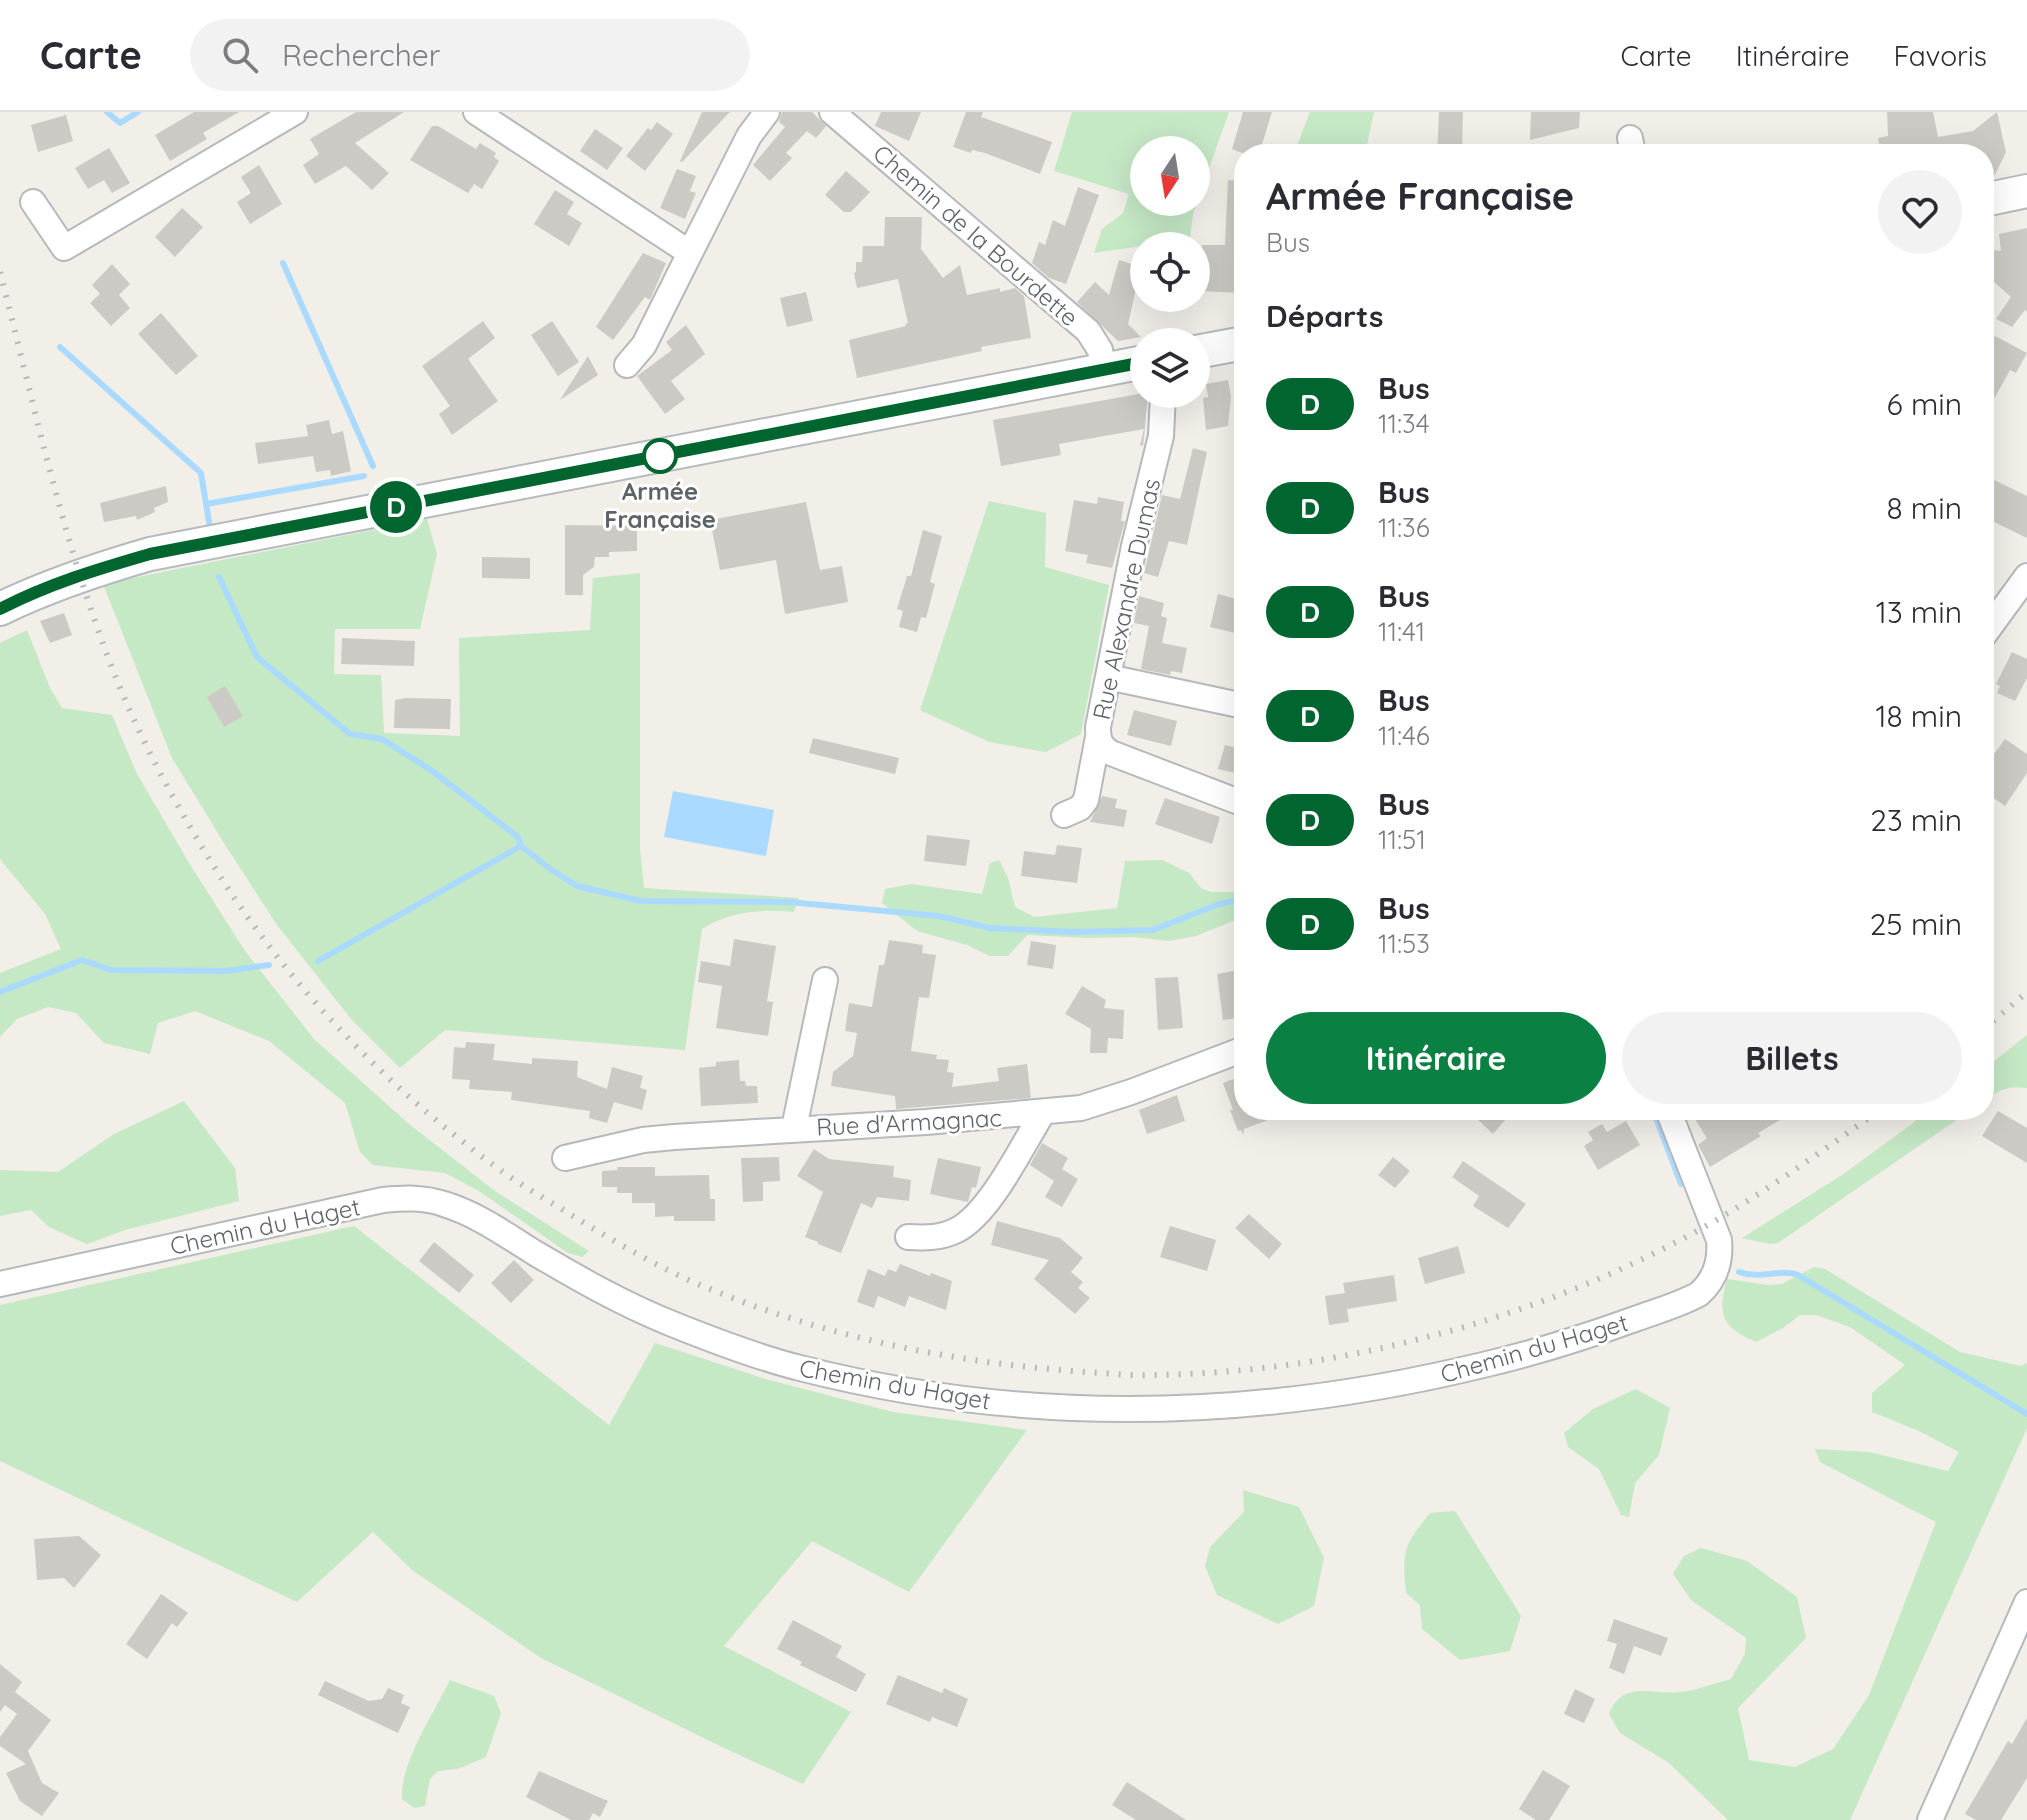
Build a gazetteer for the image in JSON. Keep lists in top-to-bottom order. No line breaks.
{"streets":{"street":["Chemin de la Bourdette","Rue Alexandre Dumas","Rue d'Armagnac","Chemin du Haget"]},"places":["Armée Française"],"lines":["bus line D"],"north":"bottom","page":{"header":"Carte","search":"Rechercher","nav":["Carte","Itinéraire","Favoris"],"on_map":"D","heading":[["Armée Française","Bus"],"Départs"],"list":[{"mark":"D","name":"Bus","note":"11:34","value":"6 min"},{"mark":"D","name":"Bus","note":"11:36","value":"8 min"},{"mark":"D","name":"Bus","note":"11:41","value":"13 min"},{"mark":"D","name":"Bus","note":"11:46","value":"18 min"},{"mark":"D","name":"Bus","note":"11:51","value":"23 min"},{"mark":"D","name":"Bus","note":"11:53","value":"25 min"}],"buttons":["Itinéraire","Billets"]}}
